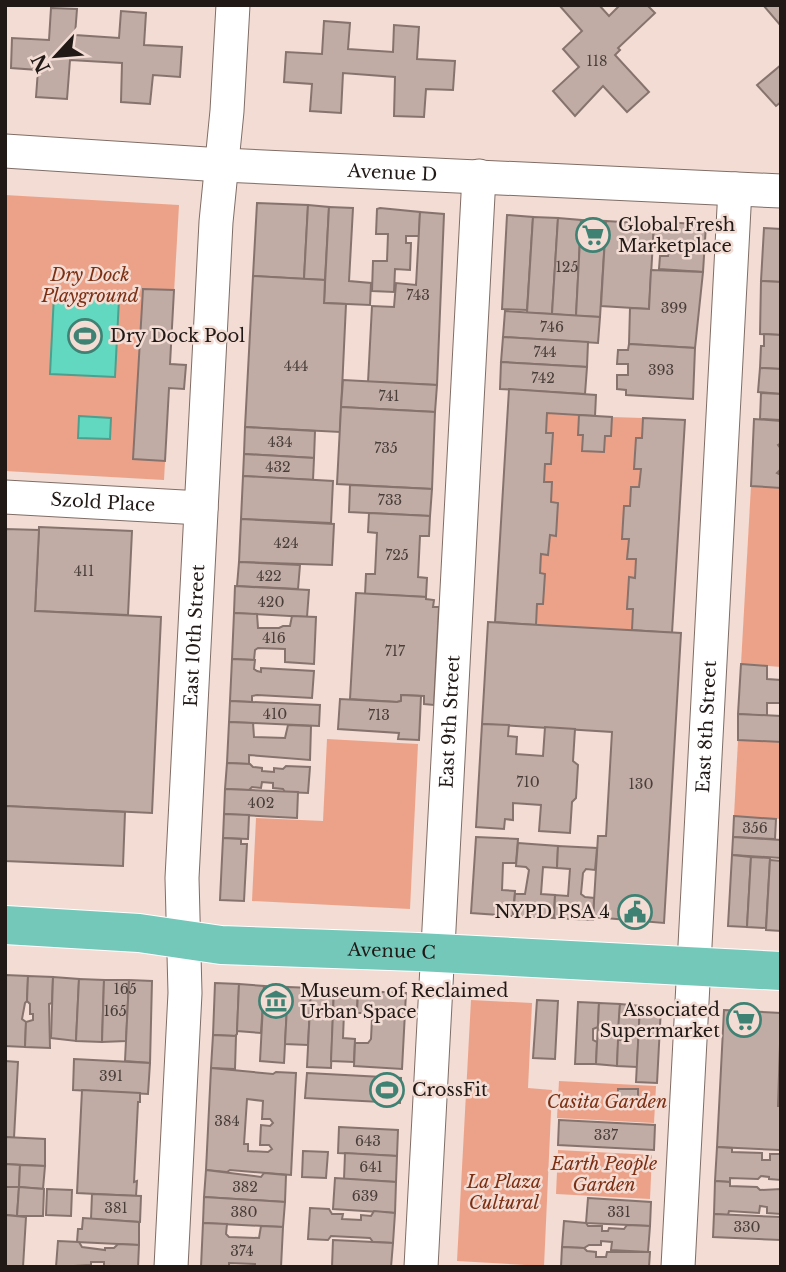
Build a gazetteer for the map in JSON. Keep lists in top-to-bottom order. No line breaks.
{"streets":{"main road":["Avenue C"],"street":["Avenue D","Szold Place","East 10th Street","East 9th Street","East 8th Street"]},"crossings":[["Avenue D","East 10th Street"],["Avenue D","East 9th Street"],["Avenue D","East 8th Street"],["Szold Place","East 10th Street"],["East 10th Street","Avenue C"],["East 9th Street","Avenue C"],["East 8th Street","Avenue C"]],"parks":["Dry Dock Playground","Casita Garden","Earth People Garden","La Plaza Cultural"],"places":{"supermarket":["Global Fresh Marketplace","Associated Supermarket"],"sports":["Dry Dock Pool","CrossFit"],"public building":["NYPD PSA 4"],"museum":["Museum of Reclaimed Urban Space"]},"house_numbers":["118","125","743","399","746","744","444","393","742","741","434","735","432","733","424","725","411","422","420","416","717","410","713","710","130","402","356","165","165","391","384","337","643","641","382","639","381","380","331","330","374"],"north":"bottom left"}
